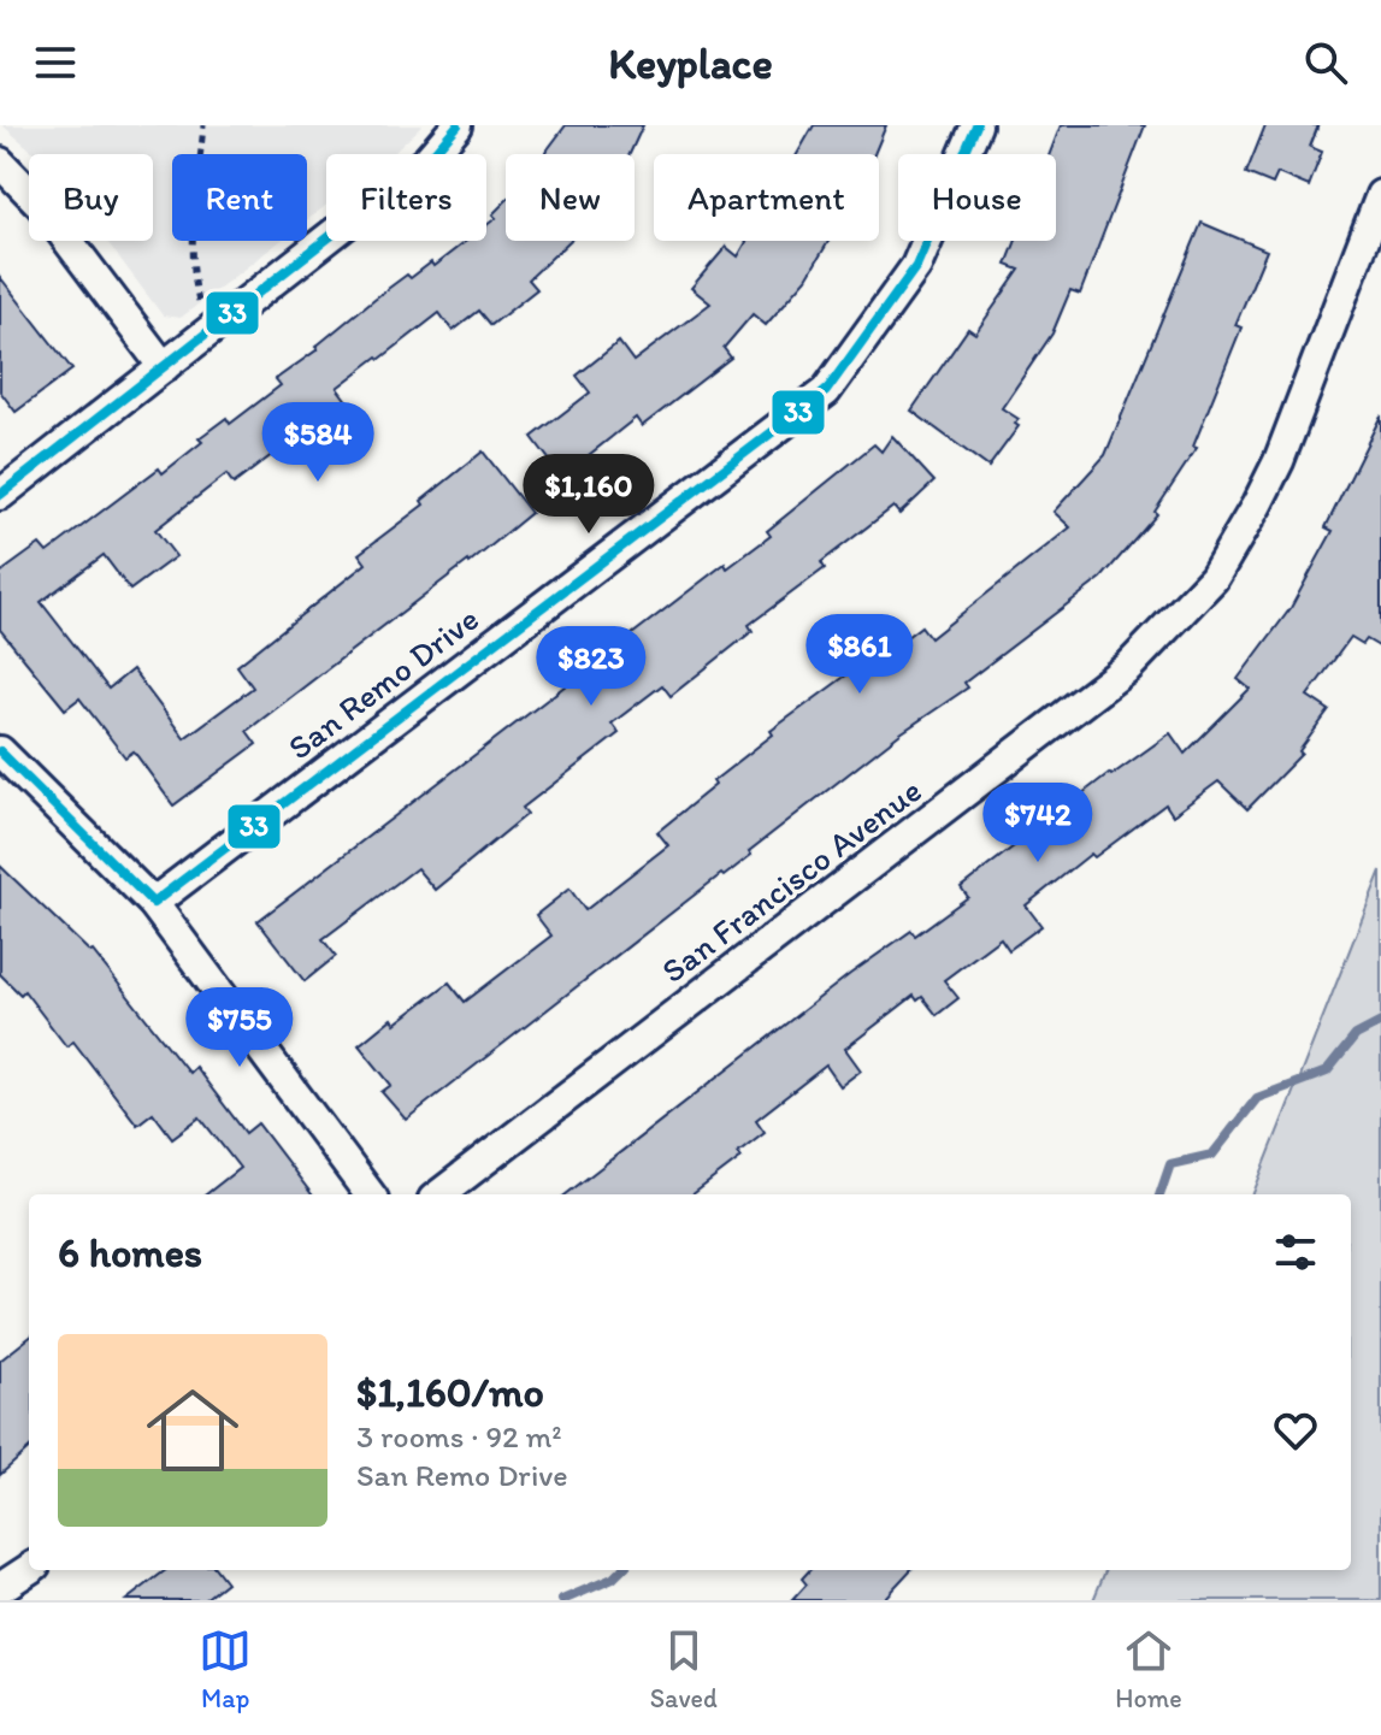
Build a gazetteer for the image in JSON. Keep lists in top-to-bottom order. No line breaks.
{"streets":{"street":["San Remo Drive","San Francisco Avenue"]},"lines":["transit line 33"],"page":{"header":"Keyplace","chip":["Buy","Rent","Filters","New","Apartment","House"],"price":["$584","$1,160","$861","$823","$742","$755"],"heading":"6 homes","list":[{"name":"$1,160/mo","note":"3 rooms · 92 m² · San Remo Drive"}],"tabs":["Map","Saved","Home"]}}
